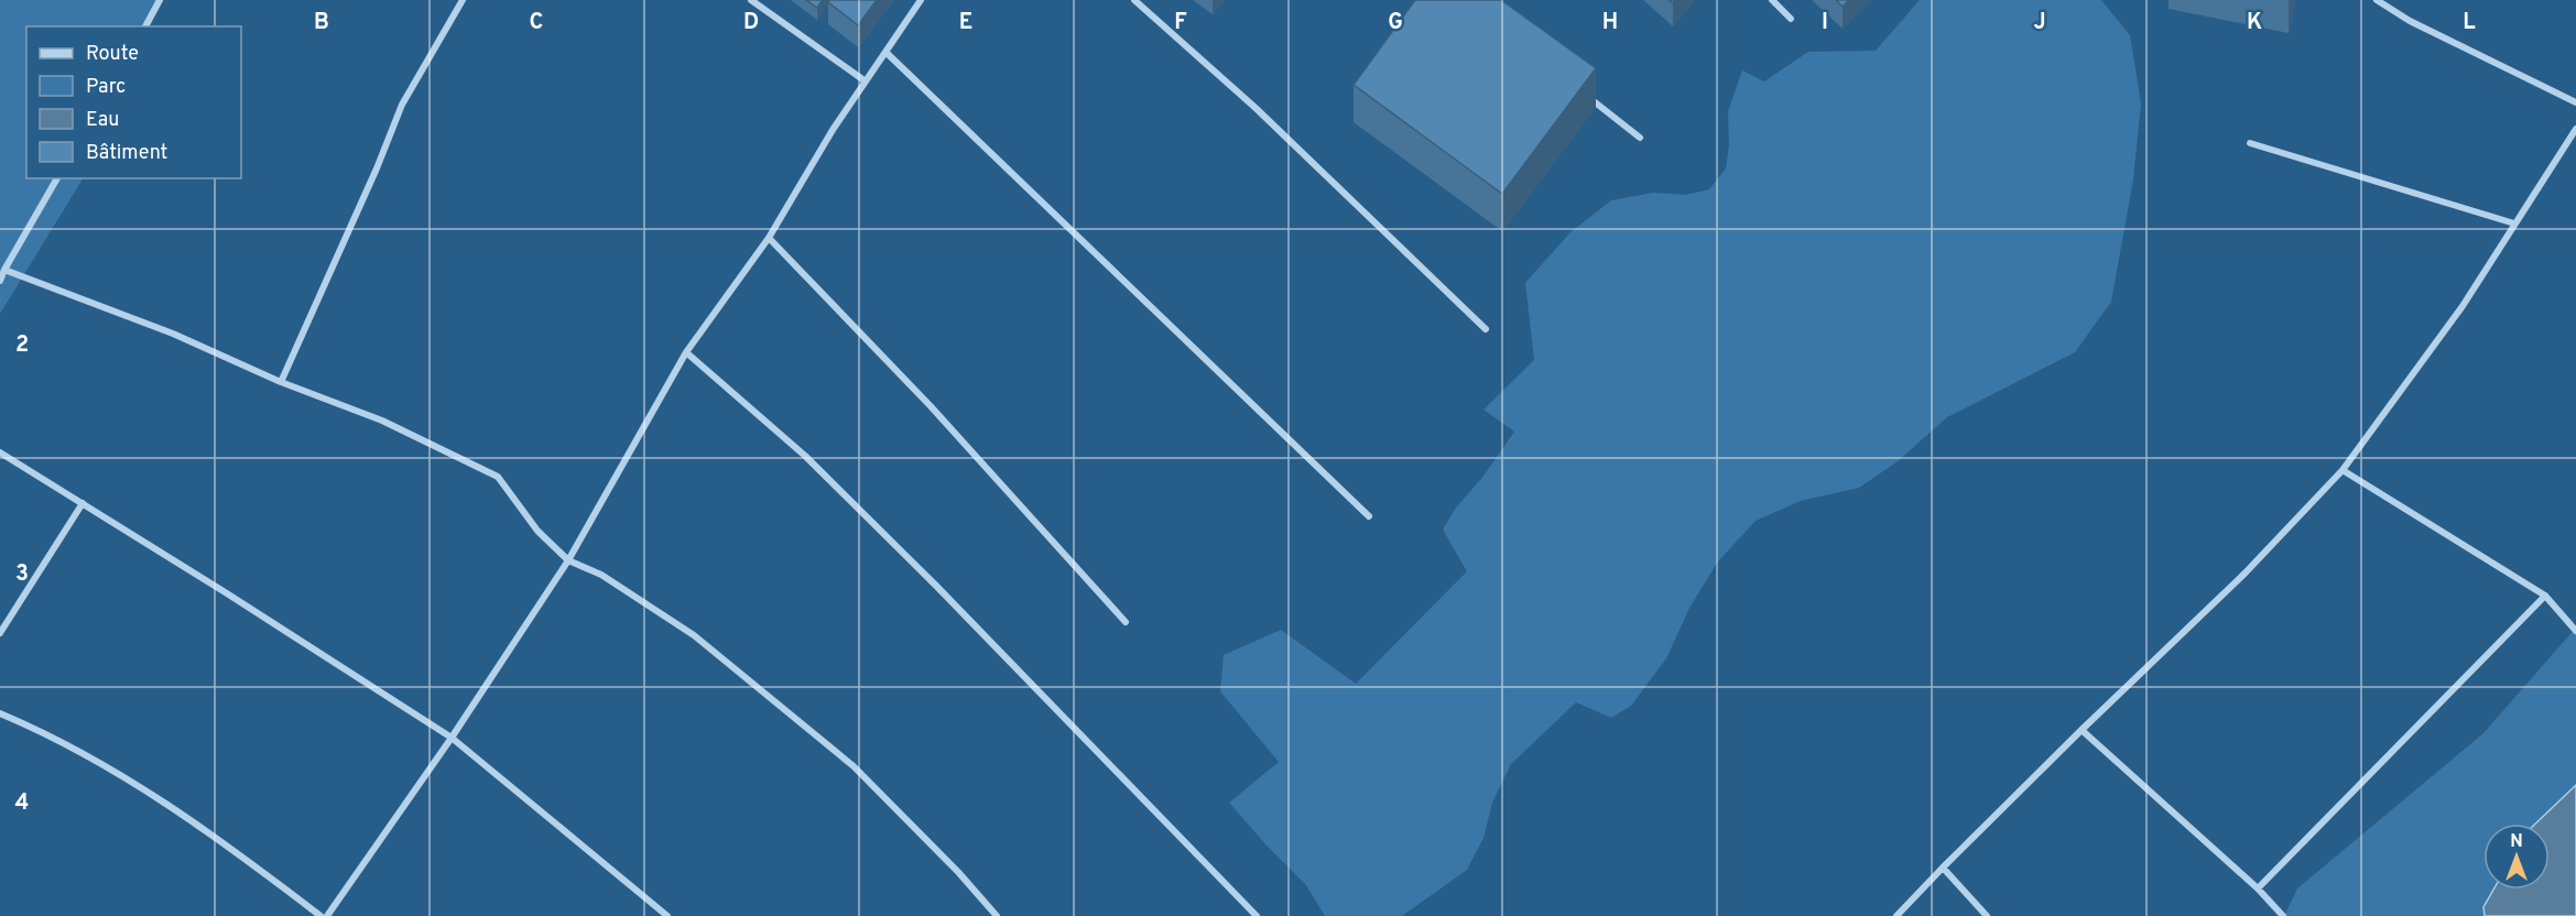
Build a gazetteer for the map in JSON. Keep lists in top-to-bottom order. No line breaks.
{"legend":["Route","Parc","Eau","Bâtiment"],"north":"top","grid":{"columns":["B","C","D","E","F","G","H","I","J","K","L"],"rows":["2","3","4"]}}
